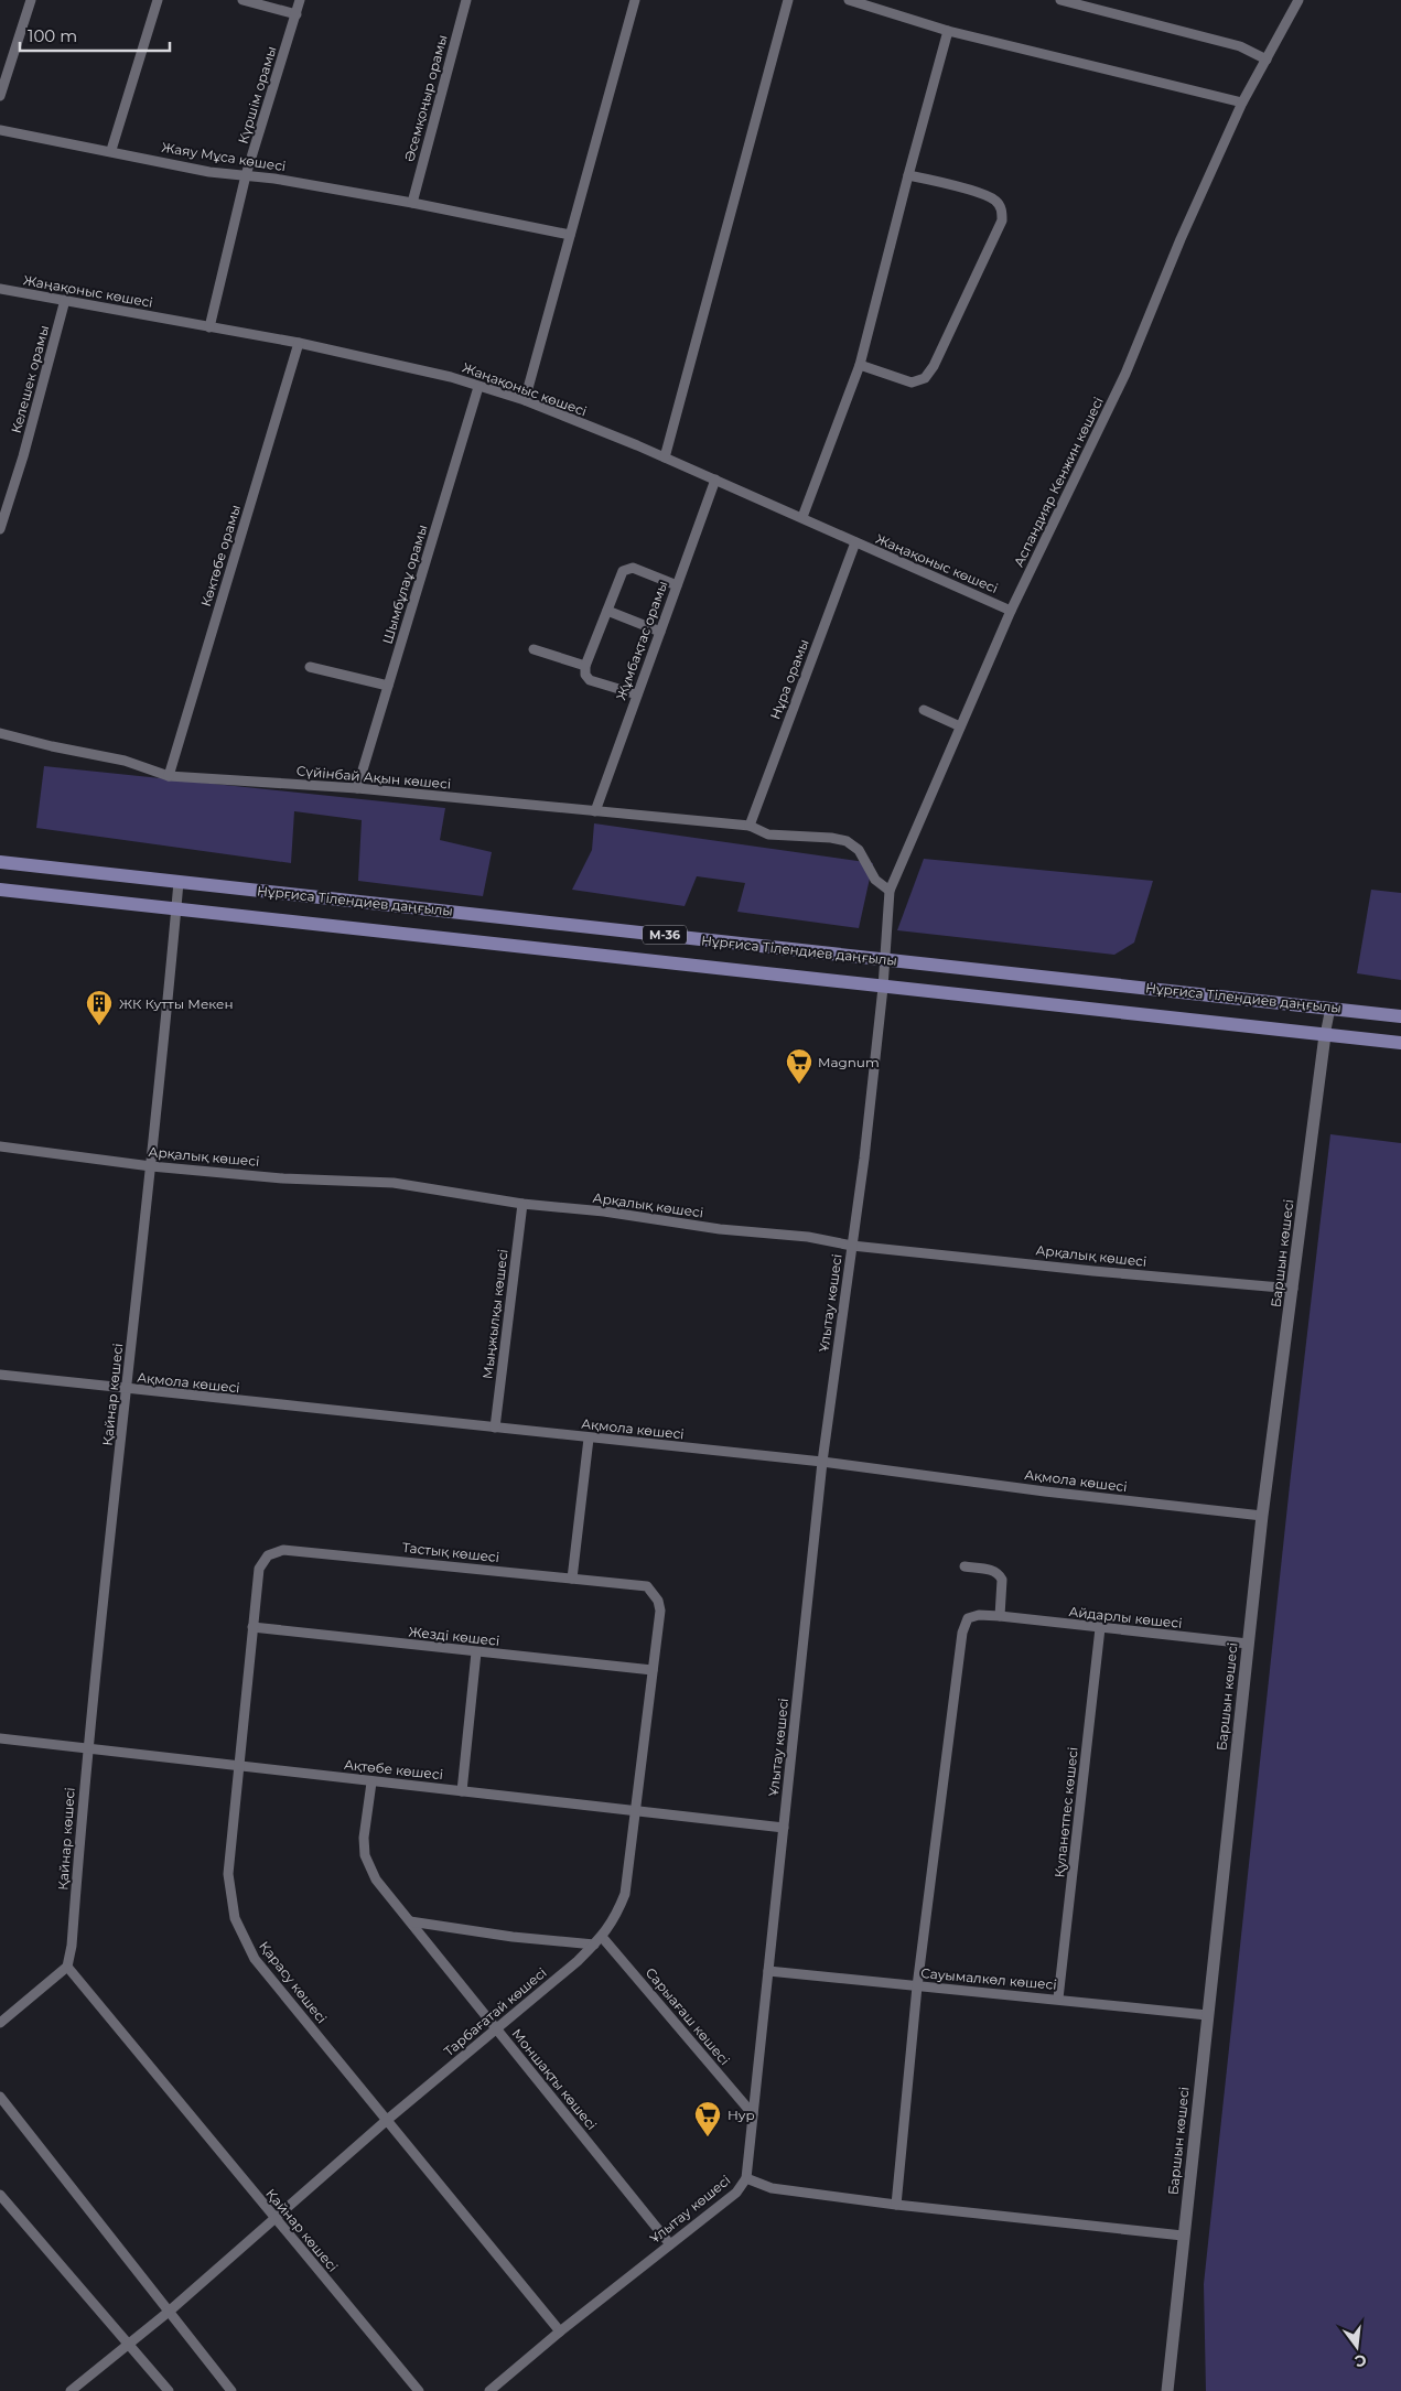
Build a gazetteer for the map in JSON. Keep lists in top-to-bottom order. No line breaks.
{"streets":{"main road":["Нұрғиса Тілендиев даңғылы","M-36"],"street":["Күршім орамы","Әсемқоңыр орамы","Жаяу Мұса көшесі","Жаңақоныс көшесі","Келешек орамы","Аспандияр Кенжин көшесі","Көктөбе орамы","Шымбұлаұ орамы","Жұмбақтас орамы","Нұра орамы","Сүйінбай Ақын көшесі","Арқалық көшесі","Баршын көшесі","Ұлытау көшесі","Мыңжылқы көшесі","Ақмола көшесі","Қайнар көшесі","Тастық көшесі","Айдарлы көшесі","Жезді көшесі","Ақтөбе көшесі","Қуланөтпес көшесі","Сауымалкөл көшесі","Қарасу көшесі","Тарбағатай көшесі","Сарыағаш көшесі","Моншақты көшесі"]},"crossings":[["Күршім орамы","Жаяу Мұса көшесі"],["Күршім орамы","Жаңақоныс көшесі"],["Әсемқоңыр орамы","Жаяу Мұса көшесі"],["Жаңақоныс көшесі","Келешек орамы"],["Жаңақоныс көшесі","Аспандияр Кенжин көшесі"],["Жаңақоныс көшесі","Көктөбе орамы"],["Жаңақоныс көшесі","Шымбұлаұ орамы"],["Жаңақоныс көшесі","Жұмбақтас орамы"],["Жаңақоныс көшесі","Нұра орамы"],["Аспандияр Кенжин көшесі","Сүйінбай Ақын көшесі"],["Аспандияр Кенжин көшесі","Нұрғиса Тілендиев даңғылы"],["Аспандияр Кенжин көшесі","Ұлытау көшесі"],["Көктөбе орамы","Сүйінбай Ақын көшесі"],["Шымбұлаұ орамы","Сүйінбай Ақын көшесі"],["Жұмбақтас орамы","Сүйінбай Ақын көшесі"],["Нұра орамы","Сүйінбай Ақын көшесі"],["Нұрғиса Тілендиев даңғылы","Баршын көшесі"],["Нұрғиса Тілендиев даңғылы","Ұлытау көшесі"],["Нұрғиса Тілендиев даңғылы","Қайнар көшесі"],["Арқалық көшесі","Баршын көшесі"],["Арқалық көшесі","Ұлытау көшесі"],["Арқалық көшесі","Мыңжылқы көшесі"],["Арқалық көшесі","Қайнар көшесі"],["Баршын көшесі","Ақмола көшесі"],["Баршын көшесі","Айдарлы көшесі"],["Баршын көшесі","Сауымалкөл көшесі"],["Ұлытау көшесі","Ақмола көшесі"],["Ұлытау көшесі","Ақтөбе көшесі"],["Ұлытау көшесі","Сауымалкөл көшесі"],["Ұлытау көшесі","Қарасу көшесі"],["Ұлытау көшесі","Сарыағаш көшесі"],["Ұлытау көшесі","Моншақты көшесі"],["Мыңжылқы көшесі","Ақмола көшесі"],["Ақмола көшесі","Қайнар көшесі"],["Қайнар көшесі","Ақтөбе көшесі"],["Қайнар көшесі","Тарбағатай көшесі"],["Тастық көшесі","Қарасу көшесі"],["Тастық көшесі","Тарбағатай көшесі"],["Айдарлы көшесі","Қуланөтпес көшесі"],["Айдарлы көшесі","Сауымалкөл көшесі"],["Жезді көшесі","Қарасу көшесі"],["Жезді көшесі","Тарбағатай көшесі"],["Ақтөбе көшесі","Қарасу көшесі"],["Ақтөбе көшесі","Тарбағатай көшесі"],["Ақтөбе көшесі","Моншақты көшесі"],["Қуланөтпес көшесі","Сауымалкөл көшесі"],["Қарасу көшесі","Тарбағатай көшесі"],["Тарбағатай көшесі","Сарыағаш көшесі"],["Тарбағатай көшесі","Моншақты көшесі"]],"places":{"building":["ЖК Кутты Мекен"],"supermarket":["Magnum","Нур"]},"scale_bar":"100 m","north":"bottom"}
